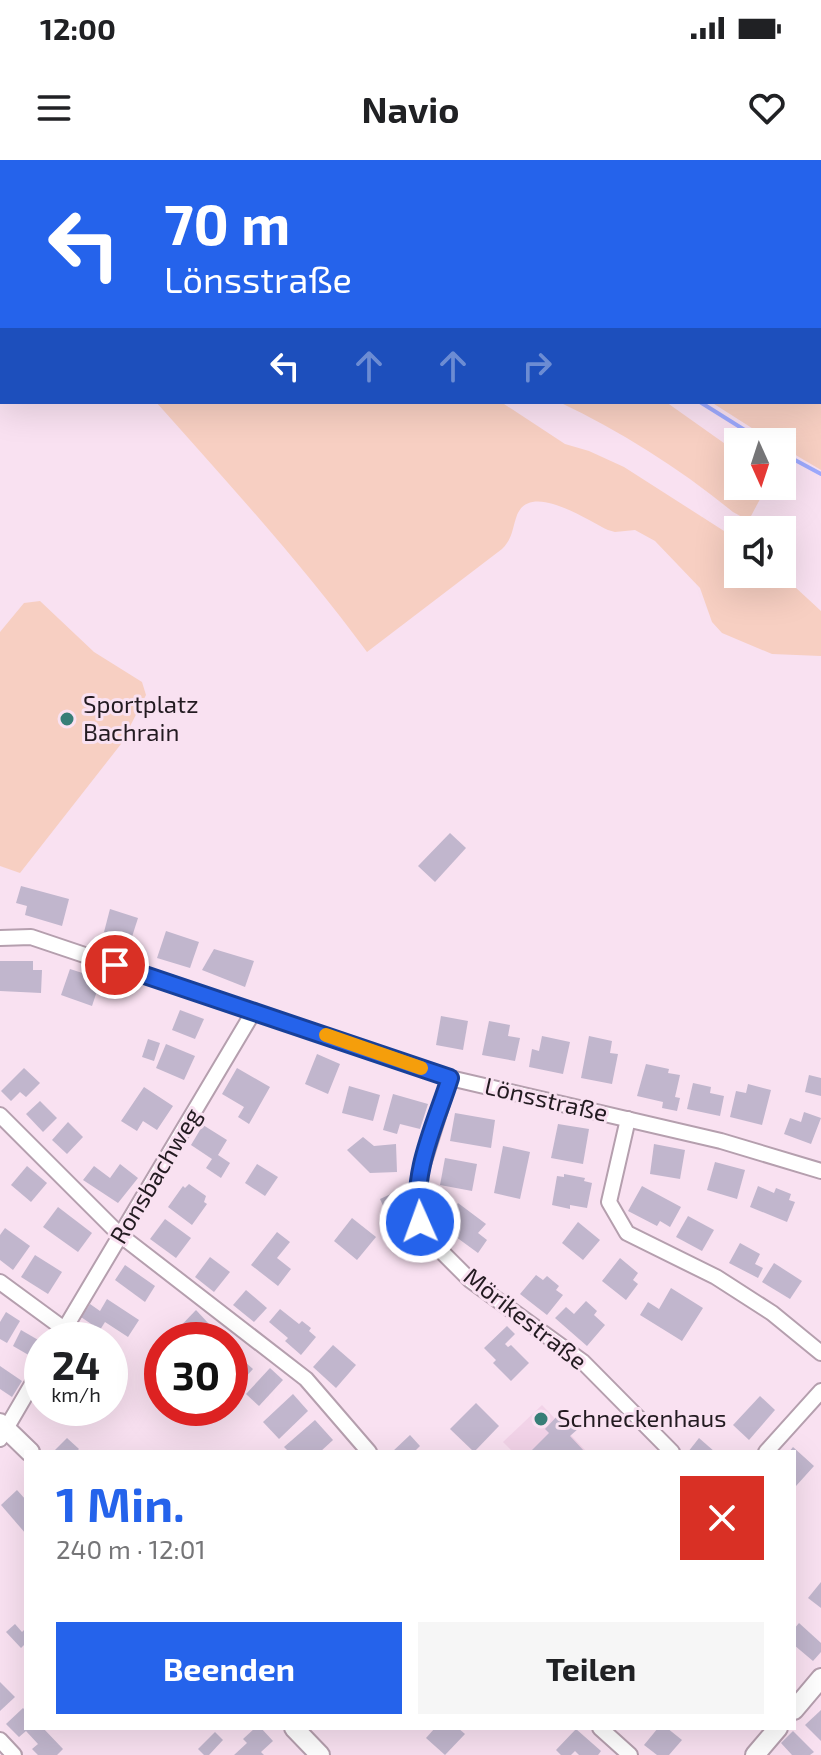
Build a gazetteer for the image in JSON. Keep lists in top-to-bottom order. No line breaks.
{"streets":{"street":["Lönsstraße","Ronsbachweg","Mörikestraße"]},"crossings":[["Lönsstraße","Ronsbachweg"],["Lönsstraße","Mörikestraße"]],"places":["Sportplatz Bachrain","Schneckenhaus"],"north":"bottom","page":{"status":"12:00","header":"Navio","turn":["70 m","Lönsstraße"],"speed":"24 km/h","limit":"30","heading":["1 Min.","240 m · 12:01"],"buttons":["Beenden","Teilen"]}}
